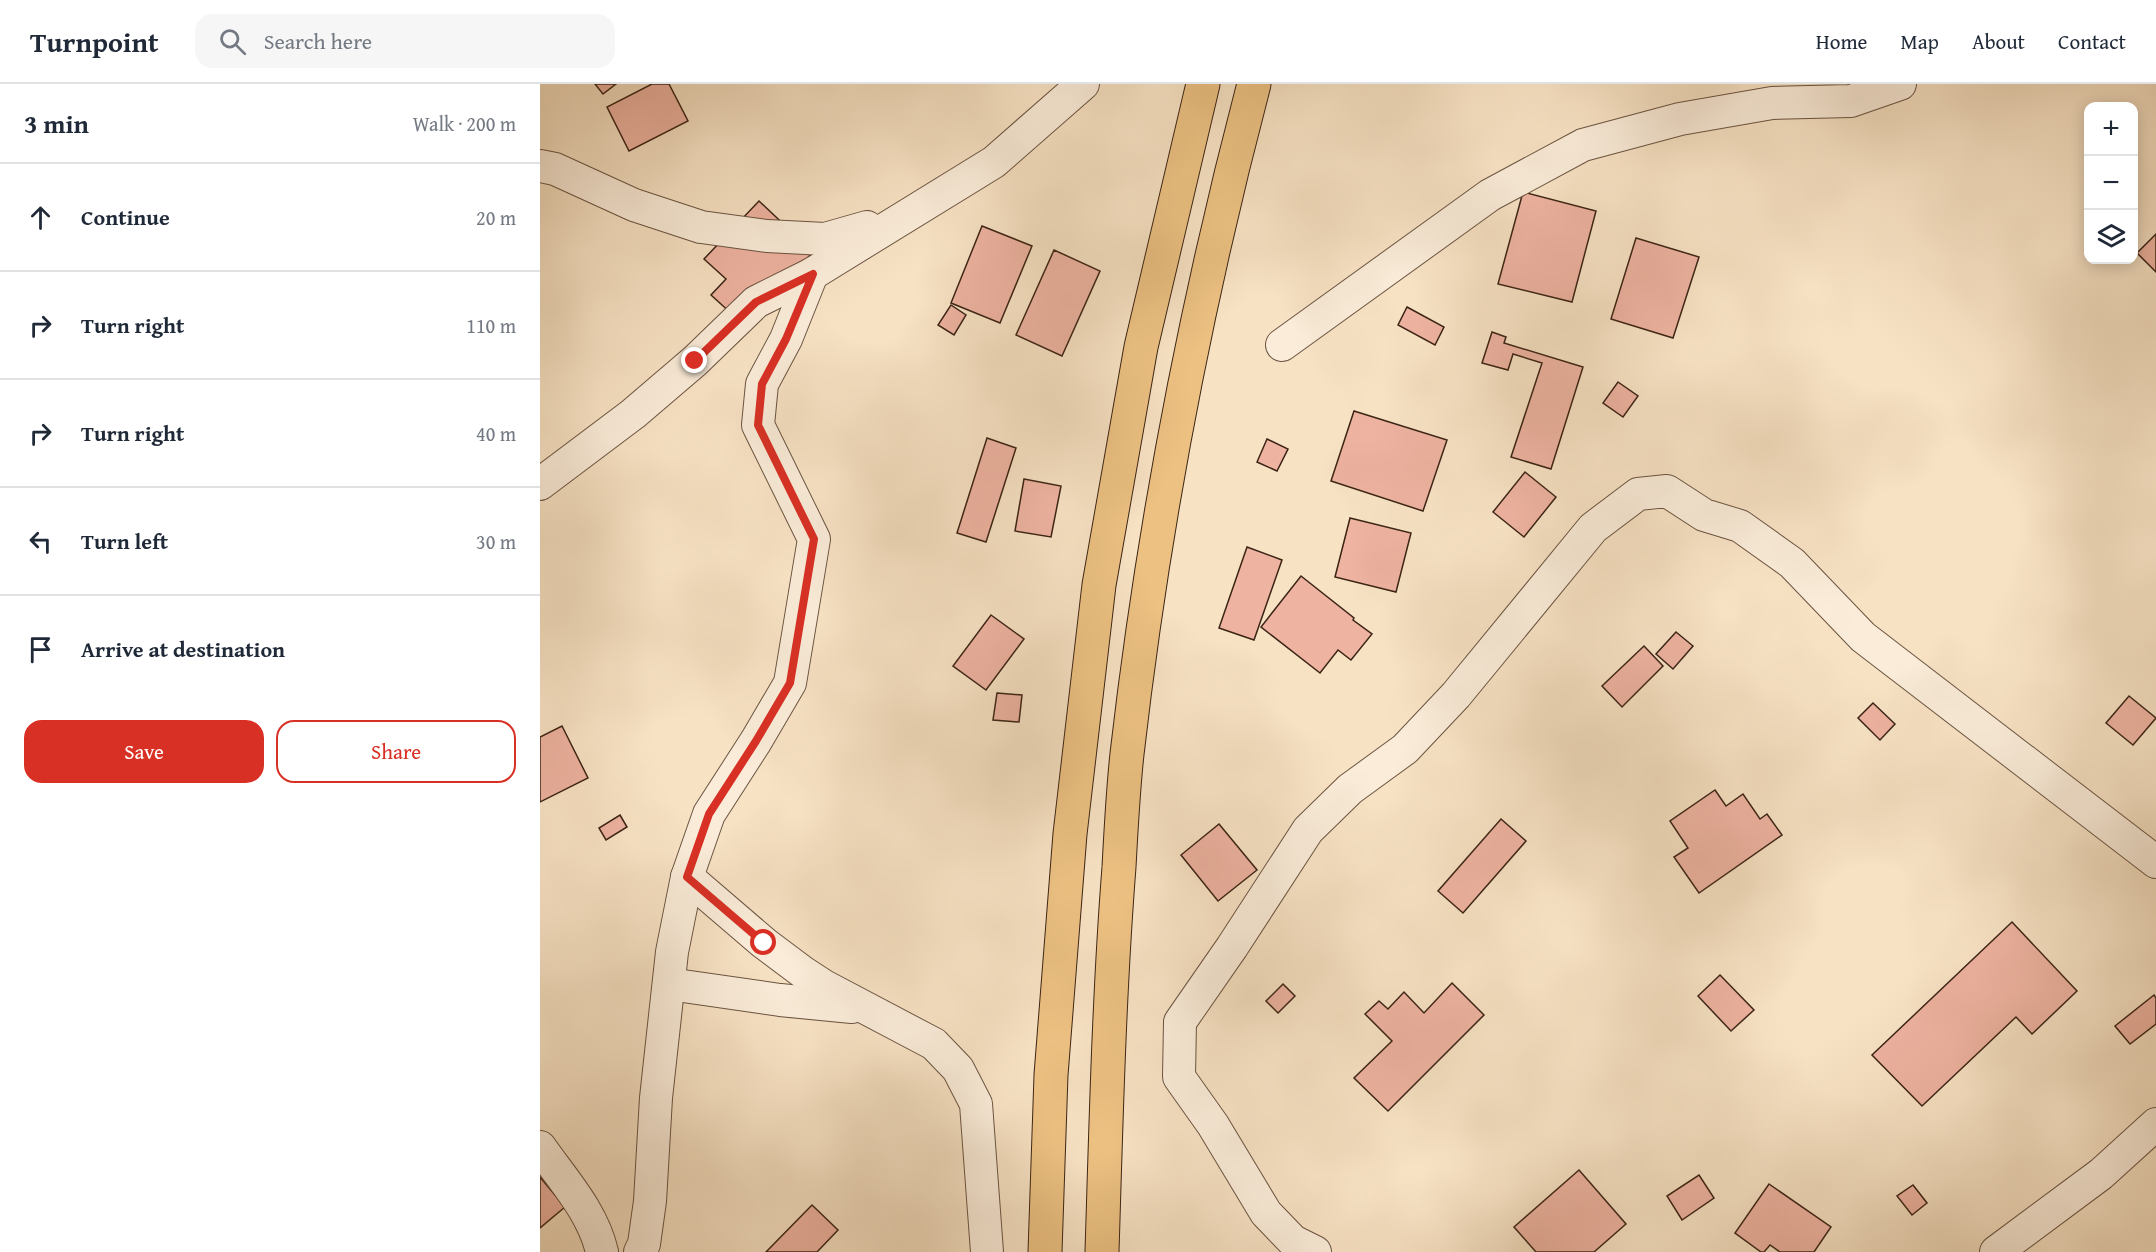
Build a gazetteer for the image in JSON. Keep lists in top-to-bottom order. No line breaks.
{"page":{"header":"Turnpoint","search":"Search here","nav":["Home","Map","About","Contact"],"heading":["3 min","Walk · 200 m"],"map_buttons":["+","−"],"list":[["Continue","20 m"],["Turn right","110 m"],["Turn right","40 m"],["Turn left","30 m"],"Arrive at destination"],"buttons":["Save","Share"]}}
